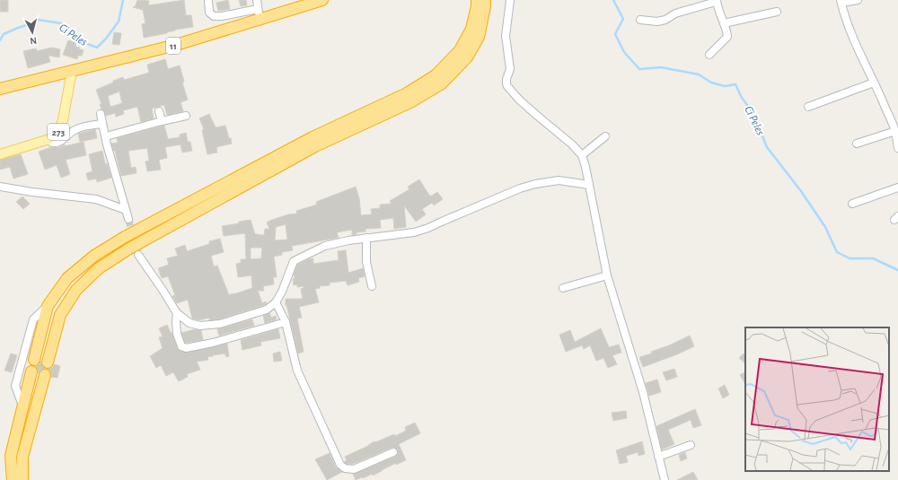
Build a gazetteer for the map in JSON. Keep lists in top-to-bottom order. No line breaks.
{"streets":{"highway":["11"],"main road":["273"]},"crossings":[["11","273"]],"water":["Ci Peles"],"north":"bottom"}
